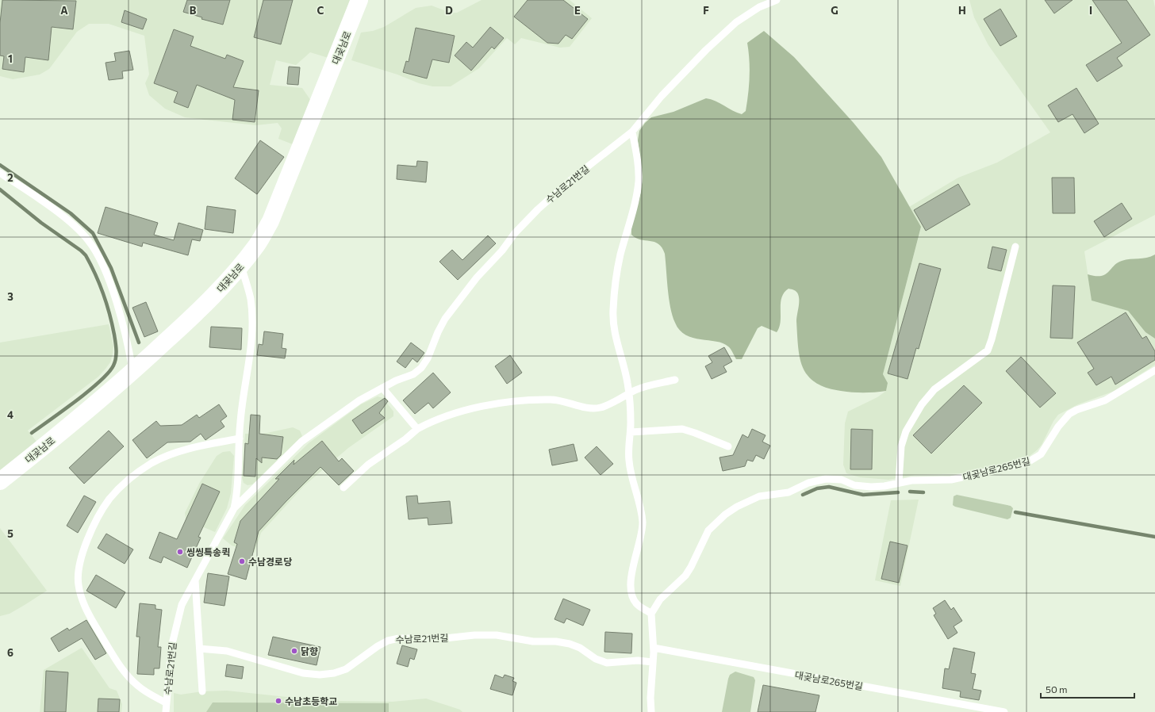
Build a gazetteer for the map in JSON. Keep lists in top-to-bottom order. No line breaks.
{"streets":{"street":["대곶남로"],"lane":["수남로21번길","대곶남로265번길"]},"places":["씽씽특송퀵","수남경로당","닭향","수남초등학교"],"scale_bar":"50 m","grid":{"columns":["A","B","C","D","E","F","G","H","I"],"rows":["1","2","3","4","5","6"]}}
